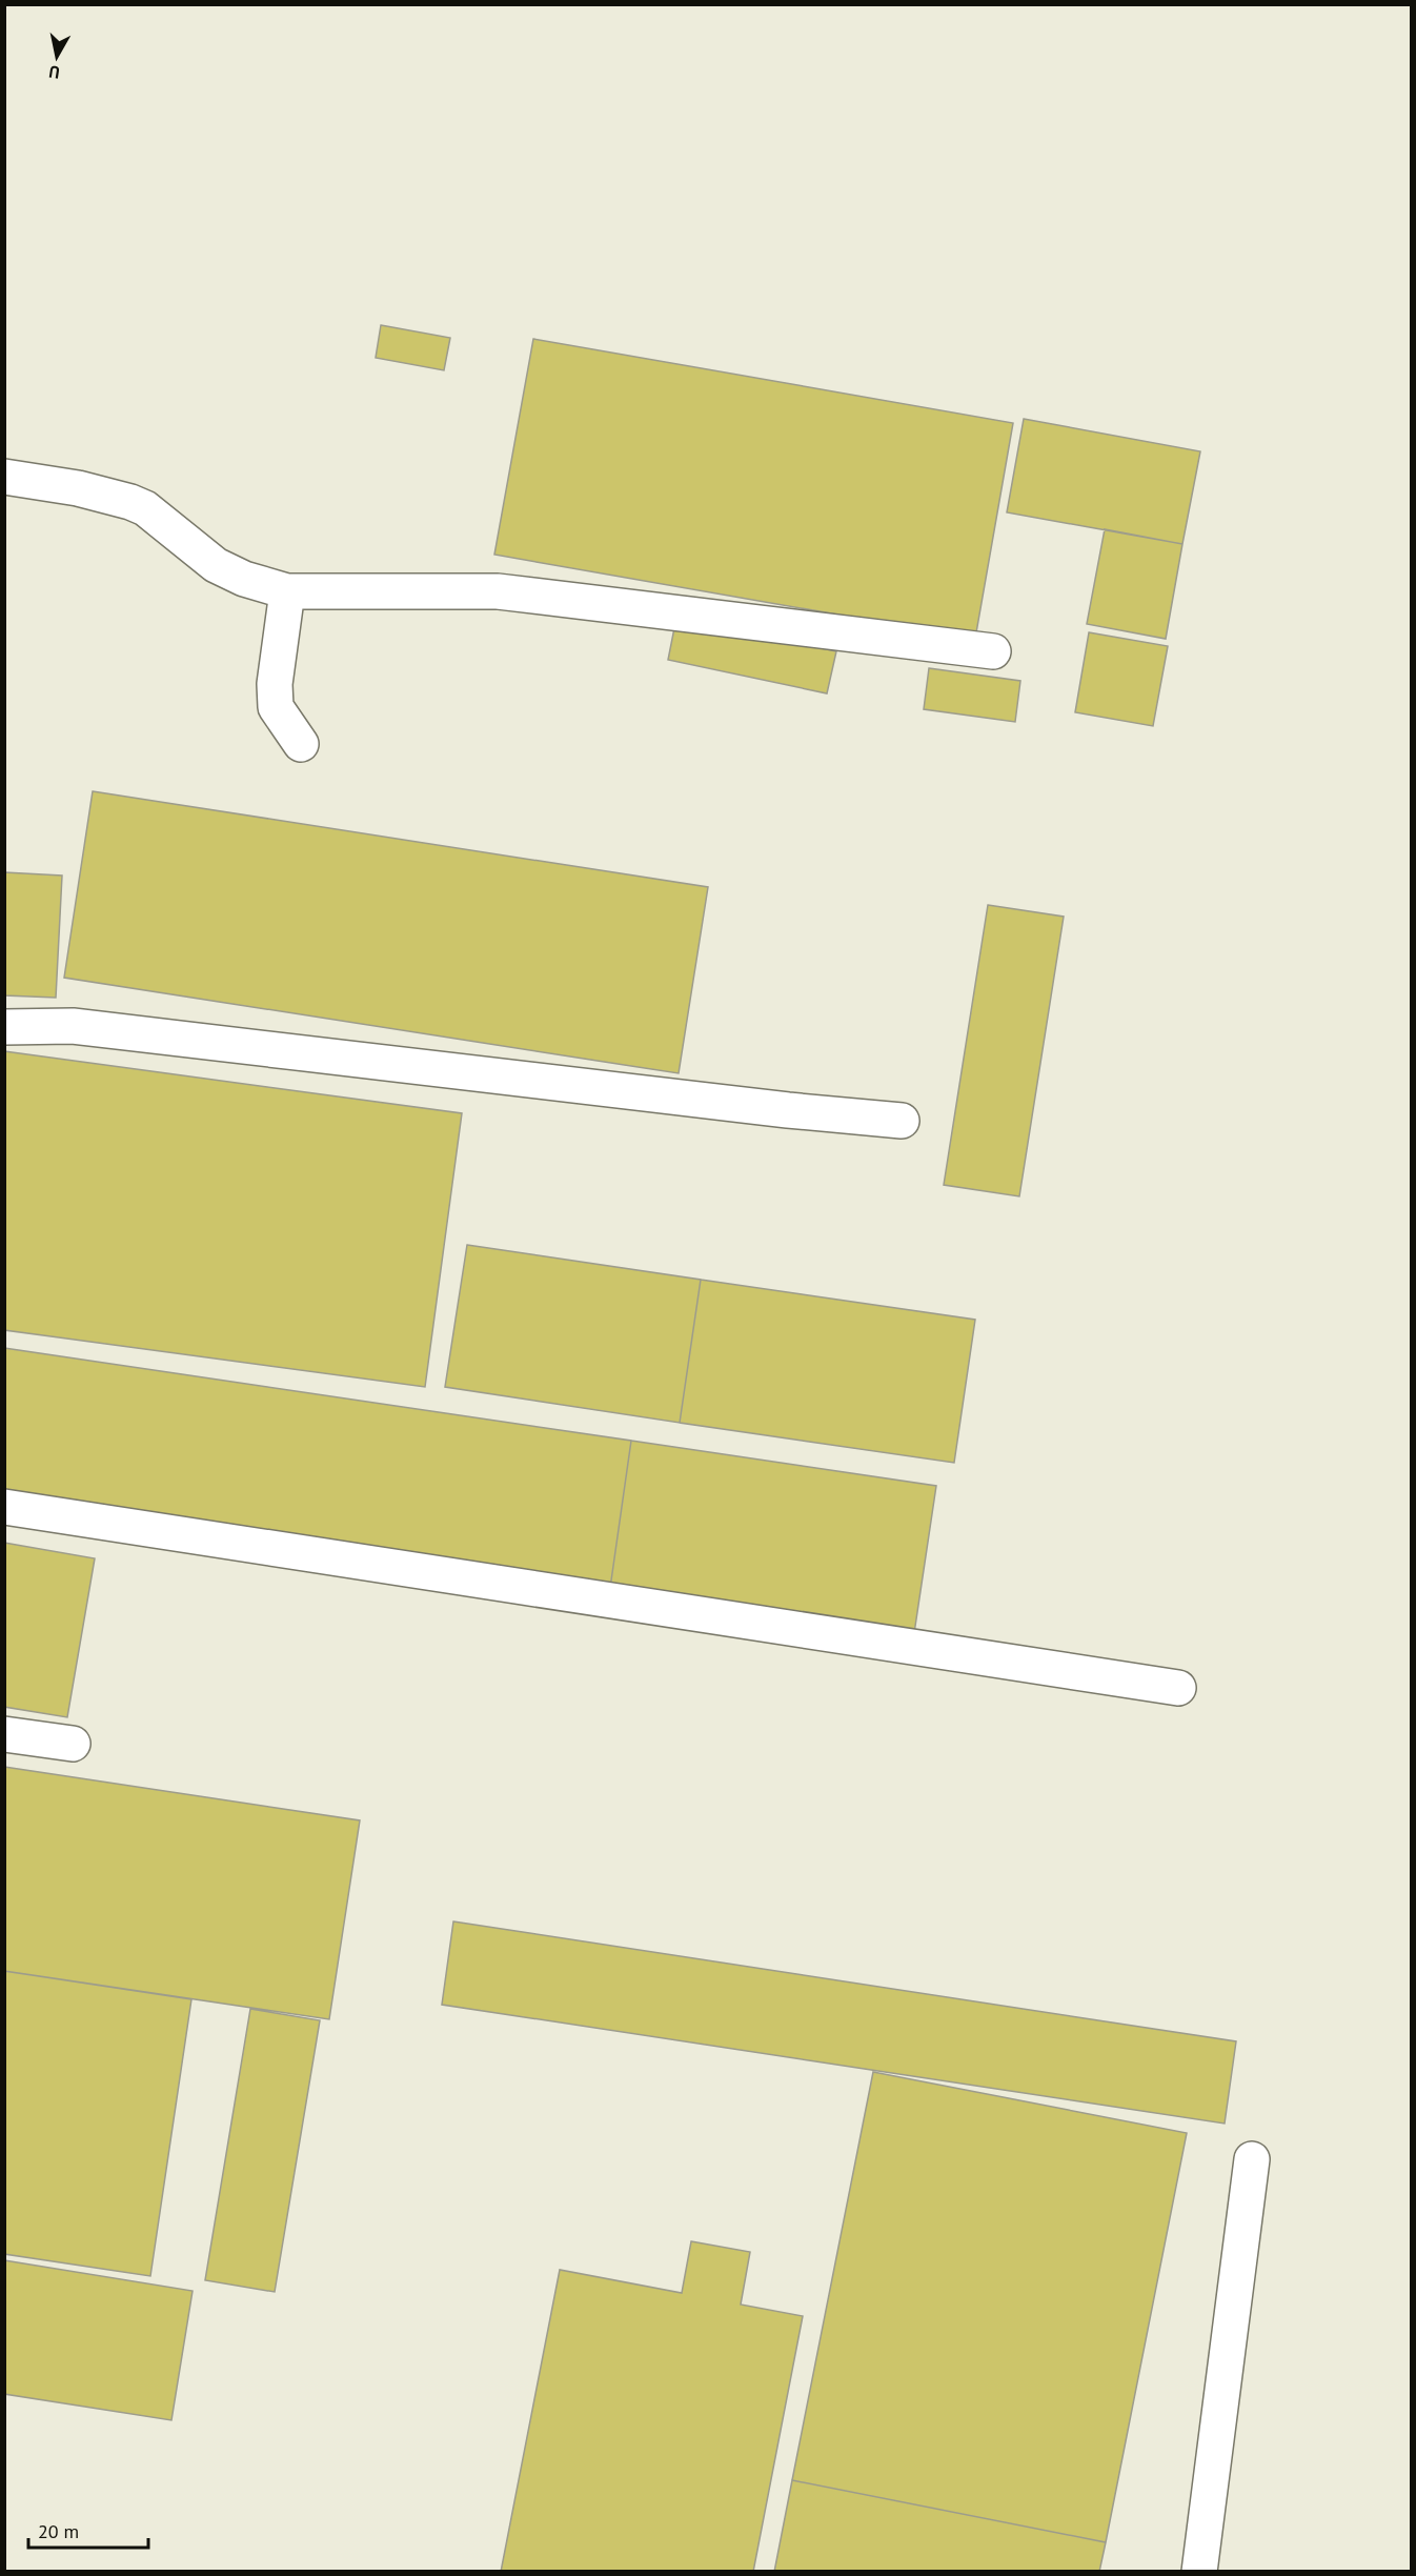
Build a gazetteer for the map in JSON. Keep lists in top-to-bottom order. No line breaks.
{"scale_bar":"20 m","north":"bottom"}
